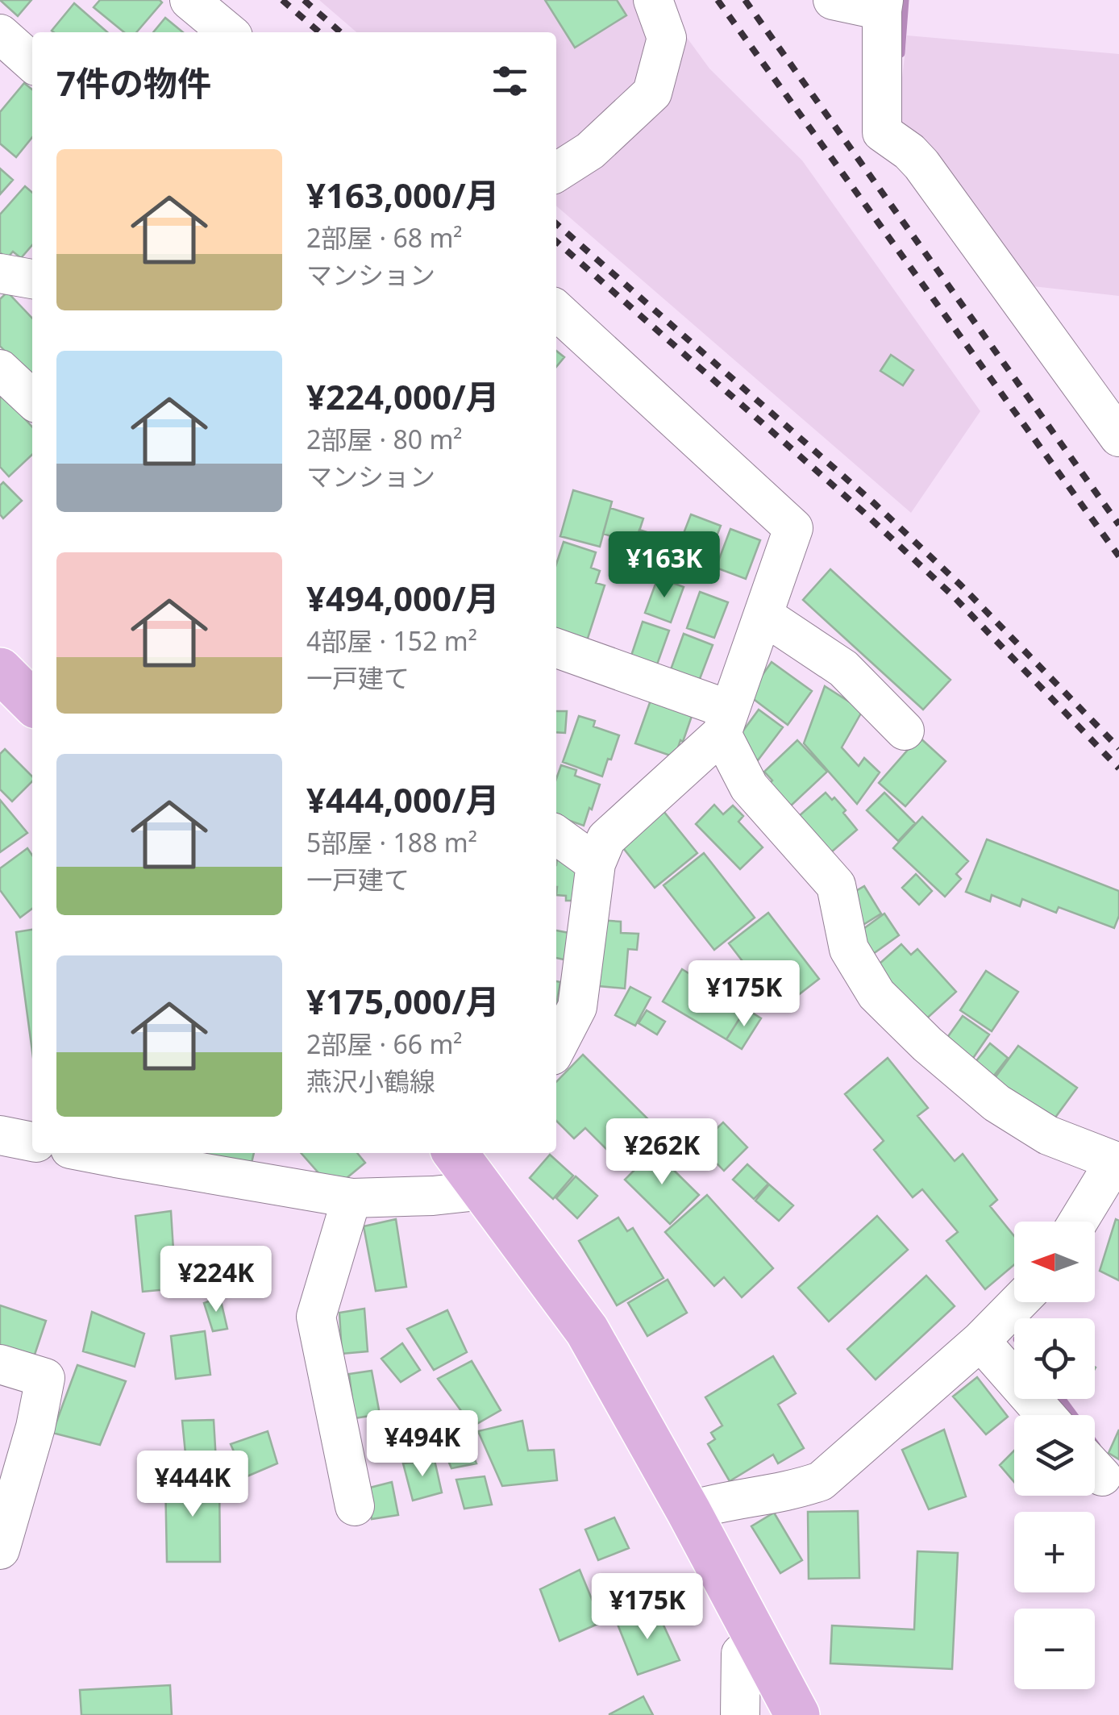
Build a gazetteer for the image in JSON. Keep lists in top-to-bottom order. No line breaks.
{"north":"left","page":{"heading":"7件の物件","list":[{"name":"¥163,000/月","note":"2部屋 · 68 m² · マンション"},{"name":"¥224,000/月","note":"2部屋 · 80 m² · マンション"},{"name":"¥494,000/月","note":"4部屋 · 152 m² · 一戸建て"},{"name":"¥444,000/月","note":"5部屋 · 188 m² · 一戸建て"},{"name":"¥175,000/月","note":"2部屋 · 66 m² · 燕沢小鶴線"}],"price":["¥163K","¥175K","¥262K","¥224K","¥494K","¥444K","¥175K"],"map_buttons":["+","−"]}}
